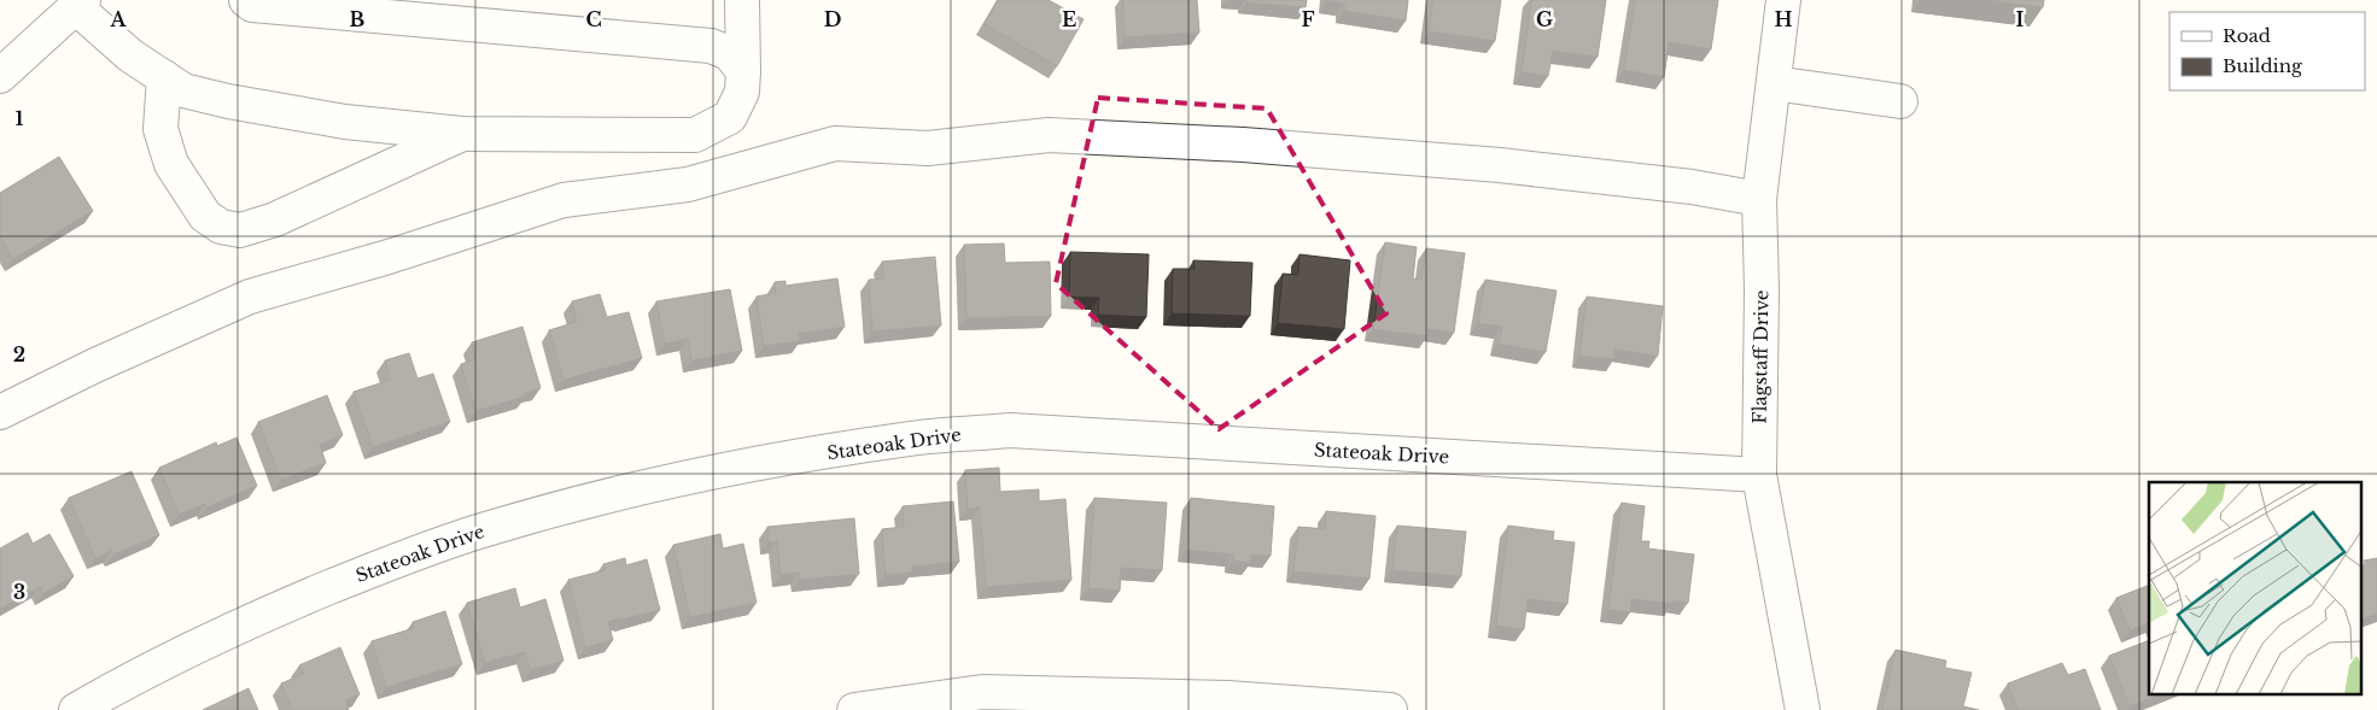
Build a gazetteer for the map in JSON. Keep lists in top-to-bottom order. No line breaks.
{"streets":{"street":["Flagstaff Drive","Stateoak Drive"]},"crossings":[["Flagstaff Drive","Stateoak Drive"]],"legend":["Road","Building"],"grid":{"columns":["A","B","C","D","E","F","G","H","I"],"rows":["1","2","3"]}}
